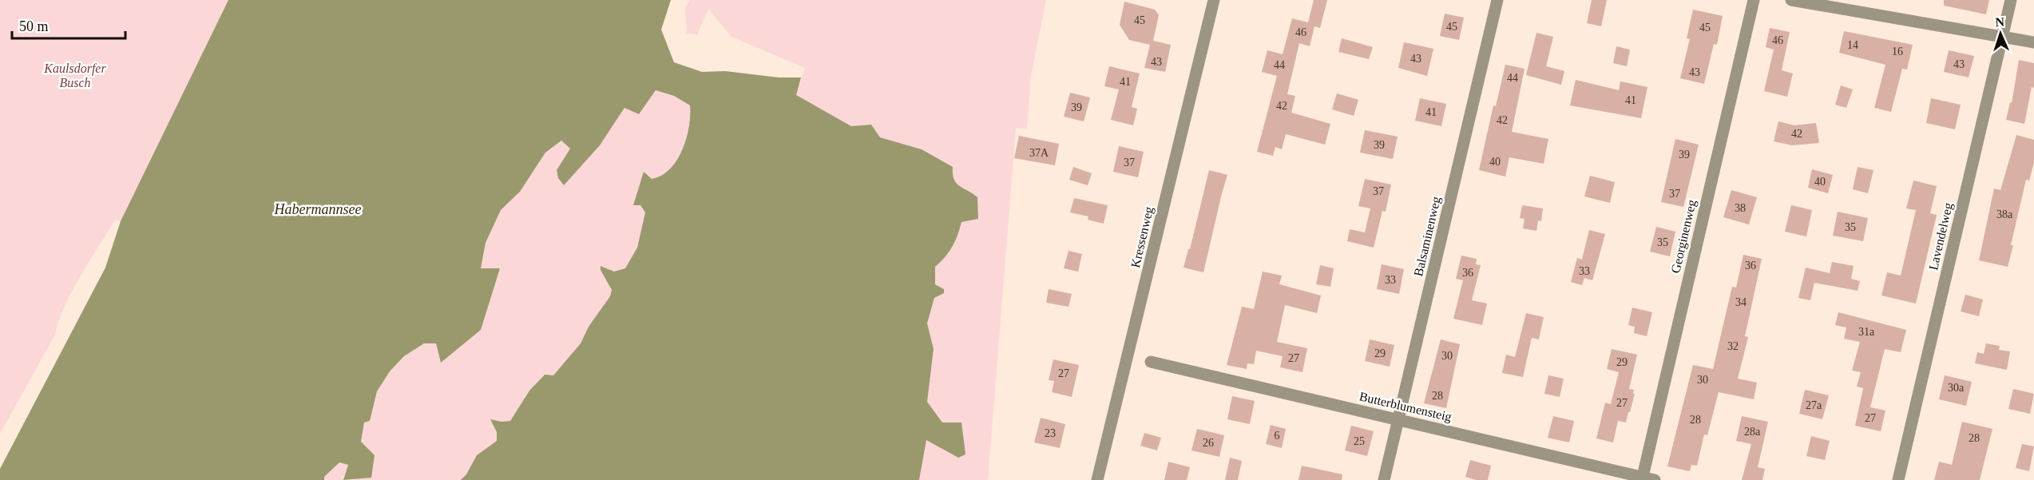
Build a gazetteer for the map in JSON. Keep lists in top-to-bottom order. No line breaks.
{"streets":{"street":["Balsaminenweg","Georginenweg","Lavendelweg","Kressenweg","Butterblumensteig"]},"crossings":[["Balsaminenweg","Butterblumensteig"],["Georginenweg","Butterblumensteig"]],"water":["Habermannsee"],"parks":["Kaulsdorfer Busch"],"house_numbers":["45","45","45","46","46","14","16","43","43","43","44","43","44","41","41","42","39","41","42","42","39","37A","39","40","37","40","37","37","38","38a","35","35","36","33","36","33","34","31a","32","29","30","27","29","27","30","30a","28","27","27a","27","28","28a","23","6","28","25","26"],"scale_bar":"50 m","north":"top"}
